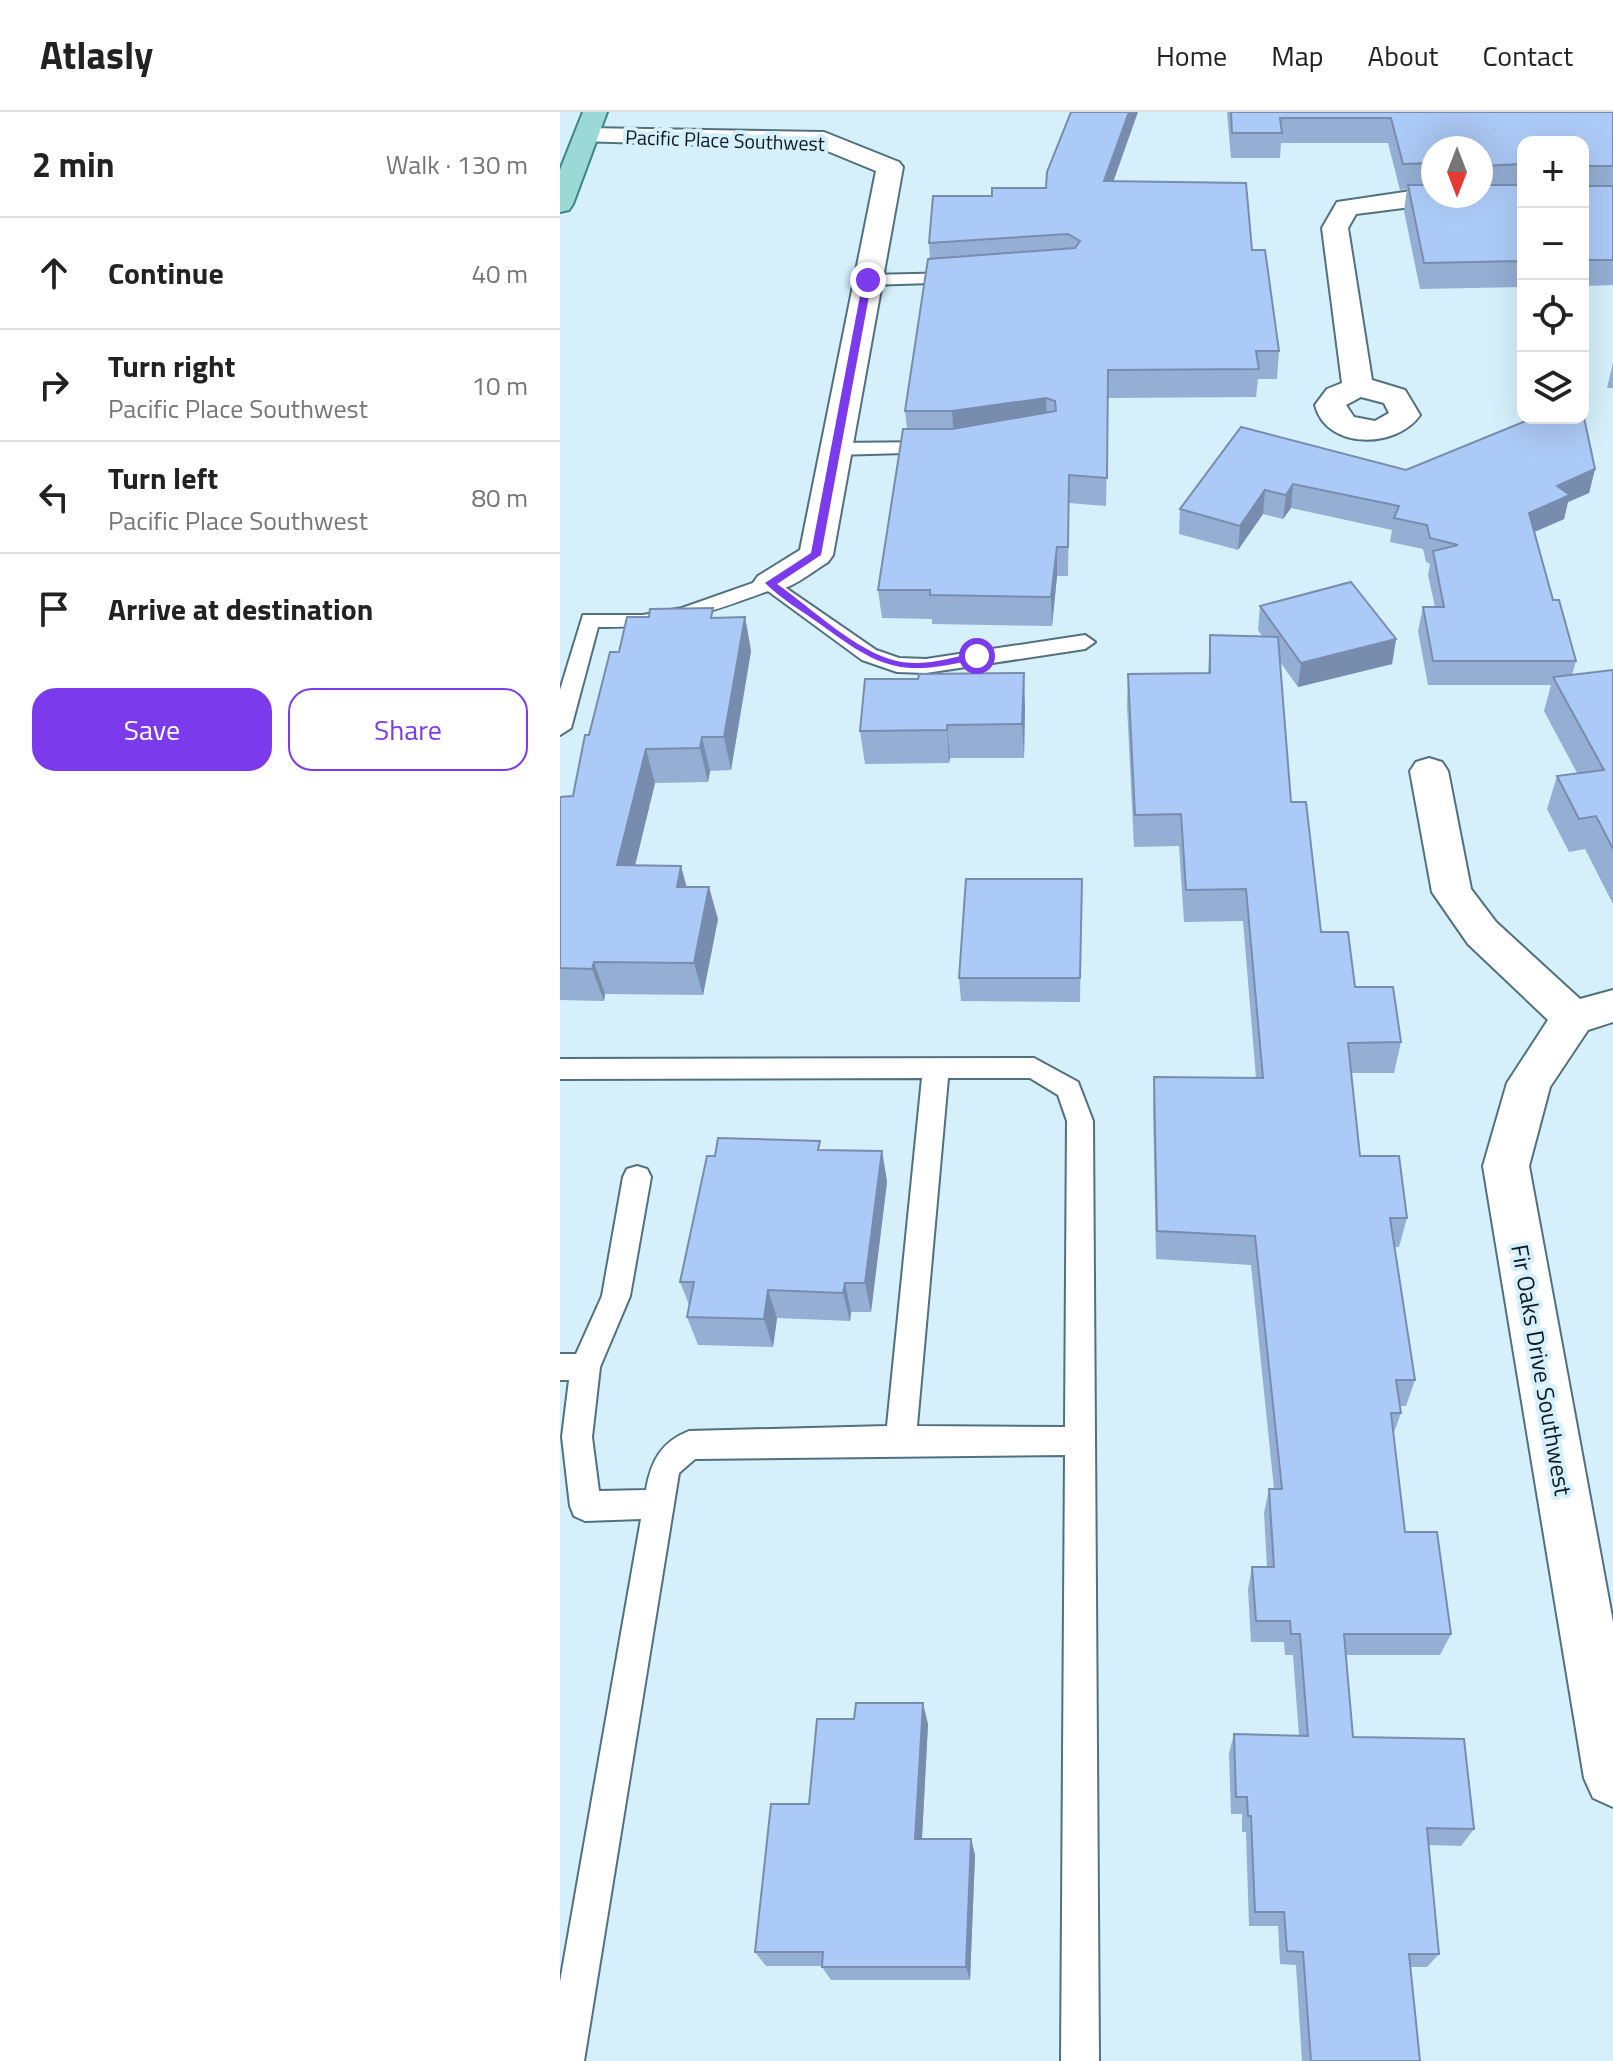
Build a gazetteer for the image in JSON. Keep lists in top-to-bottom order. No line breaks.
{"streets":{"street":["Pacific Place Southwest","Fir Oaks Drive Southwest"]},"north":"bottom","page":{"header":"Atlasly","nav":["Home","Map","About","Contact"],"heading":["2 min","Walk · 130 m"],"map_buttons":["+","−"],"list":[["Continue","40 m"],["Turn right","Pacific Place Southwest","10 m"],["Turn left","Pacific Place Southwest","80 m"],"Arrive at destination"],"buttons":["Save","Share"]}}
